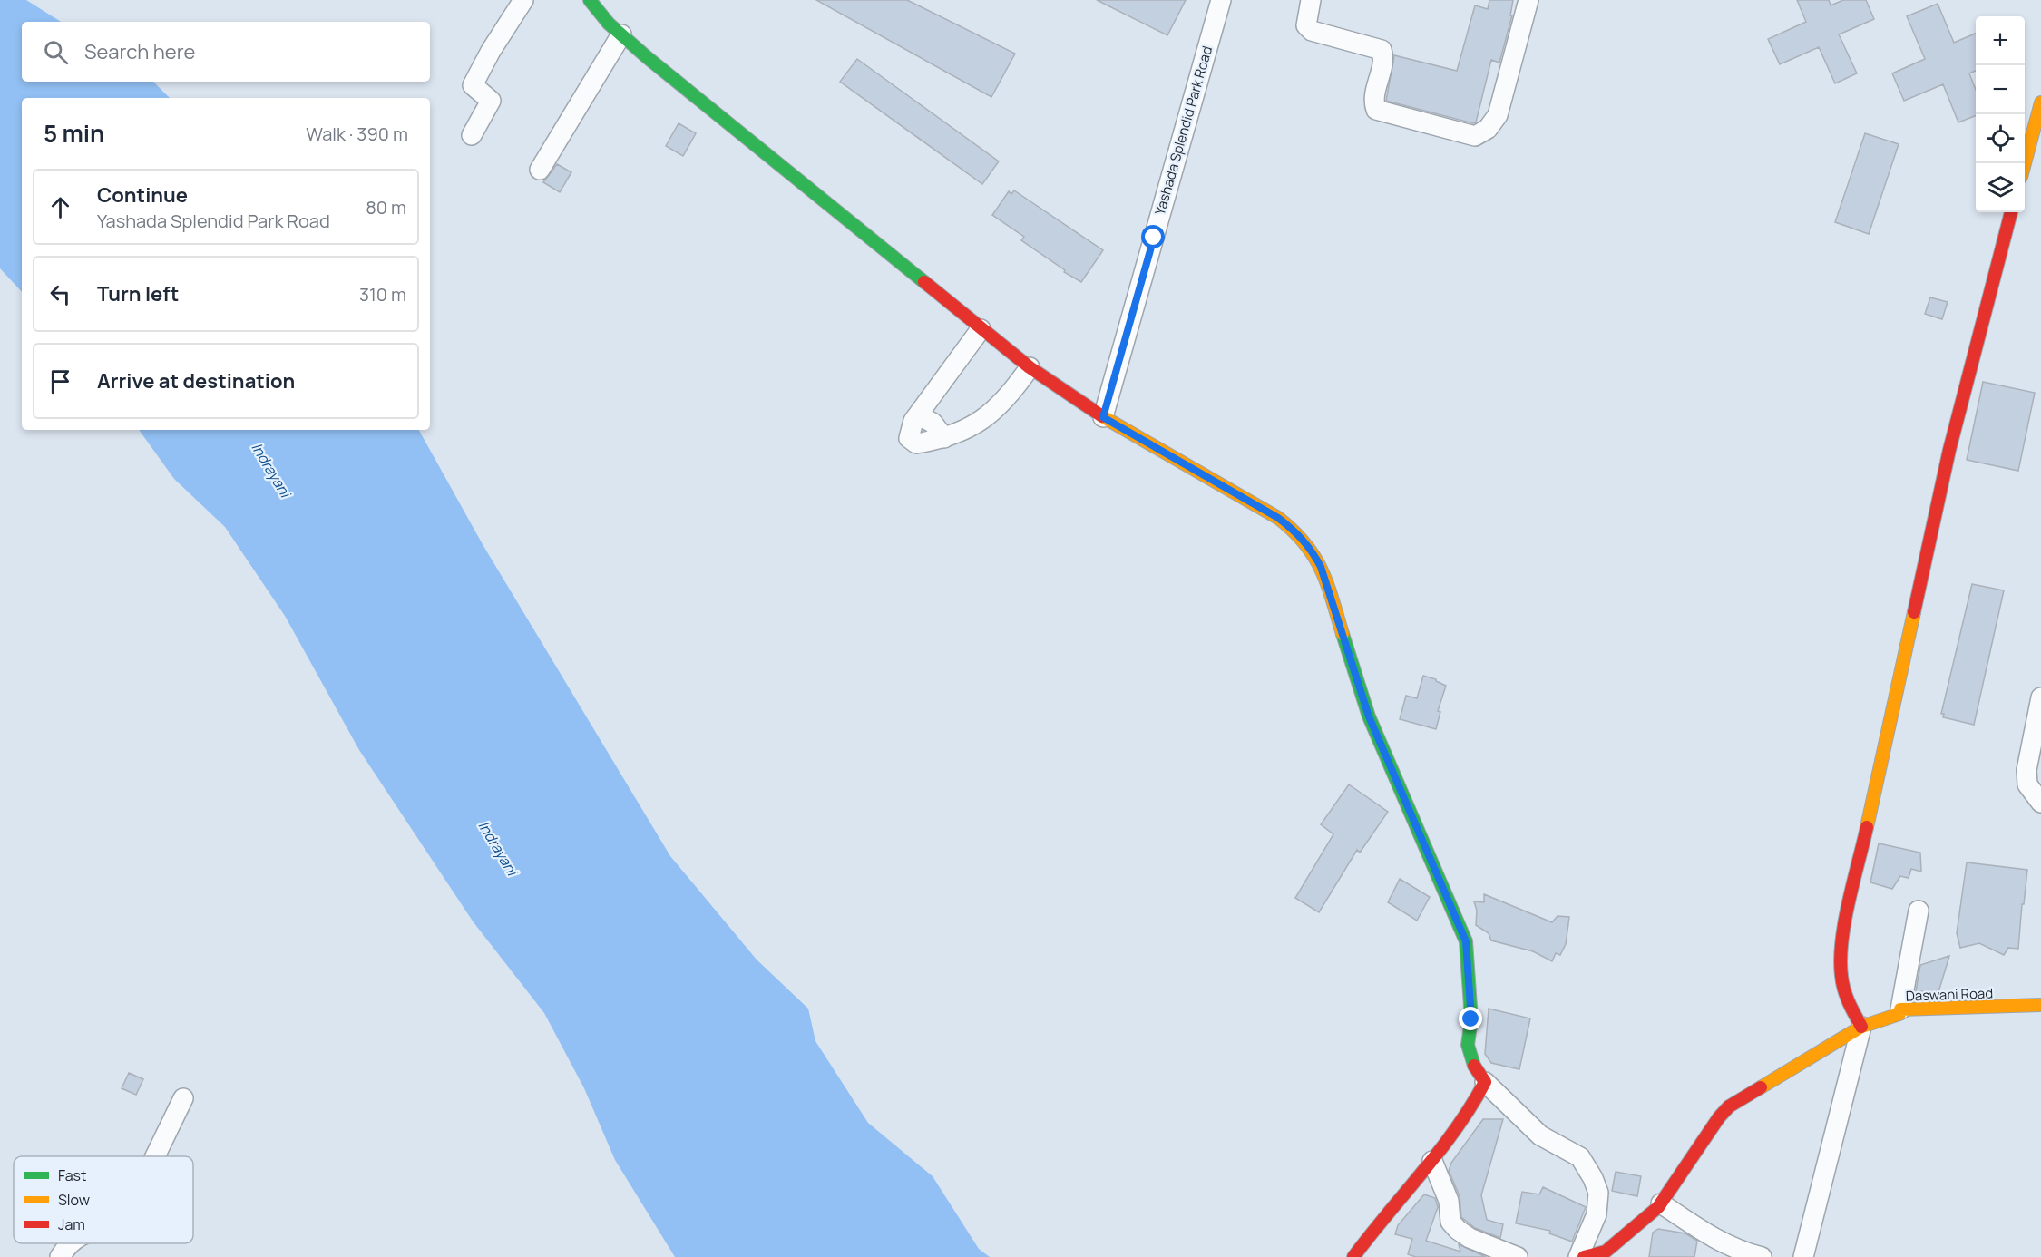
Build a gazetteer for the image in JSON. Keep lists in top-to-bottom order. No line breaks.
{"streets":{"street":["Yashada Splendid Park Road","Daswani Road"]},"water":["Indrayani"],"legend":["Fast","Slow","Jam"],"page":{"map_buttons":["+","−"],"search":"Search here","heading":["5 min","Walk · 390 m"],"list":[["Continue","Yashada Splendid Park Road","80 m"],["Turn left","310 m"],"Arrive at destination"]}}
